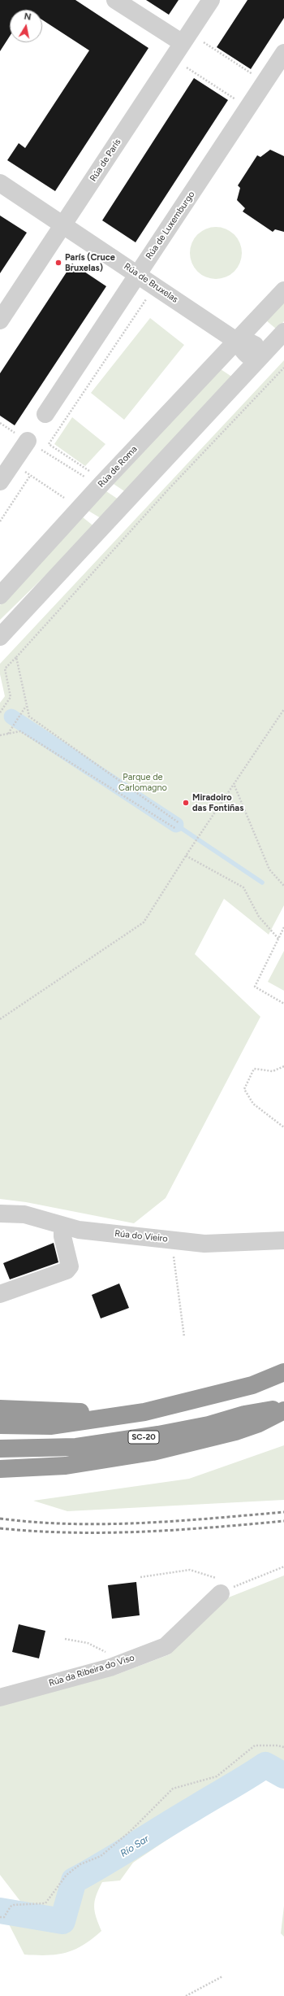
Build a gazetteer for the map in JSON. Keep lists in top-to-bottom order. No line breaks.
{"streets":{"highway":["SC-20"],"street":["Rúa de París","Rúa de Luxemburgo","Rúa de Bruxelas","Rúa de Roma","Rúa do Vieiro","Rúa da Ribeira do Viso"]},"crossings":[["Rúa de París","Rúa de Bruxelas"],["Rúa de Luxemburgo","Rúa de Bruxelas"],["Rúa de Bruxelas","Rúa de Roma"]],"water":["Río Sar"],"parks":["Parque de Carlomagno"],"places":["París (Cruce Bruxelas)","Miradoiro das Fontiñas"],"north":"top"}
